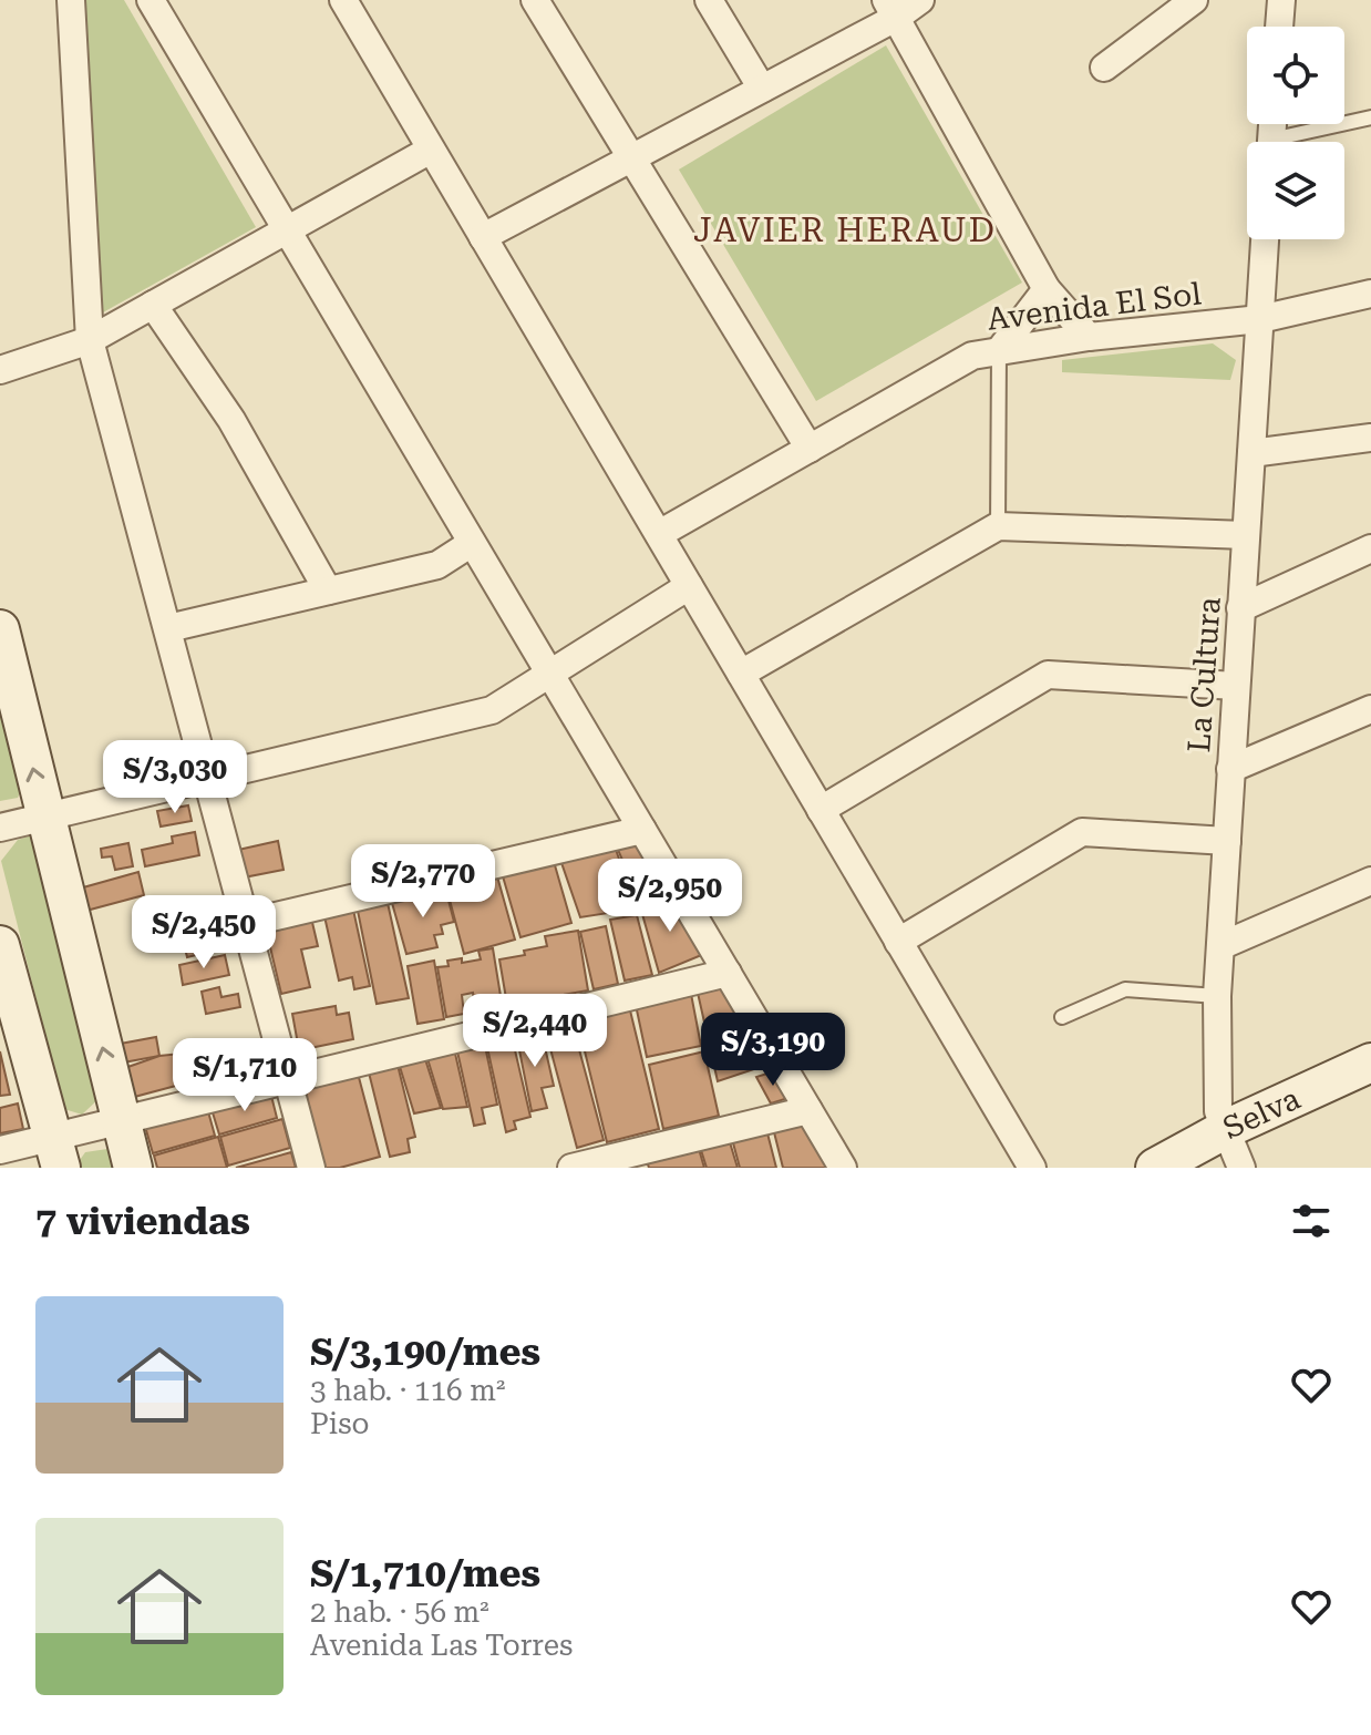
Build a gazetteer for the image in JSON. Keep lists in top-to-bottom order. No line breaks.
{"streets":{"street":["Avenida El Sol","La Cultura","Selva"]},"crossings":[["Avenida El Sol","La Cultura"],["La Cultura","Selva"]],"districts":["JAVIER HERAUD"],"page":{"price":["S/3,030","S/2,770","S/2,950","S/2,450","S/2,440","S/3,190","S/1,710"],"heading":"7 viviendas","list":[{"name":"S/3,190/mes","note":"3 hab. · 116 m² · Piso"},{"name":"S/1,710/mes","note":"2 hab. · 56 m² · Avenida Las Torres"}]}}
